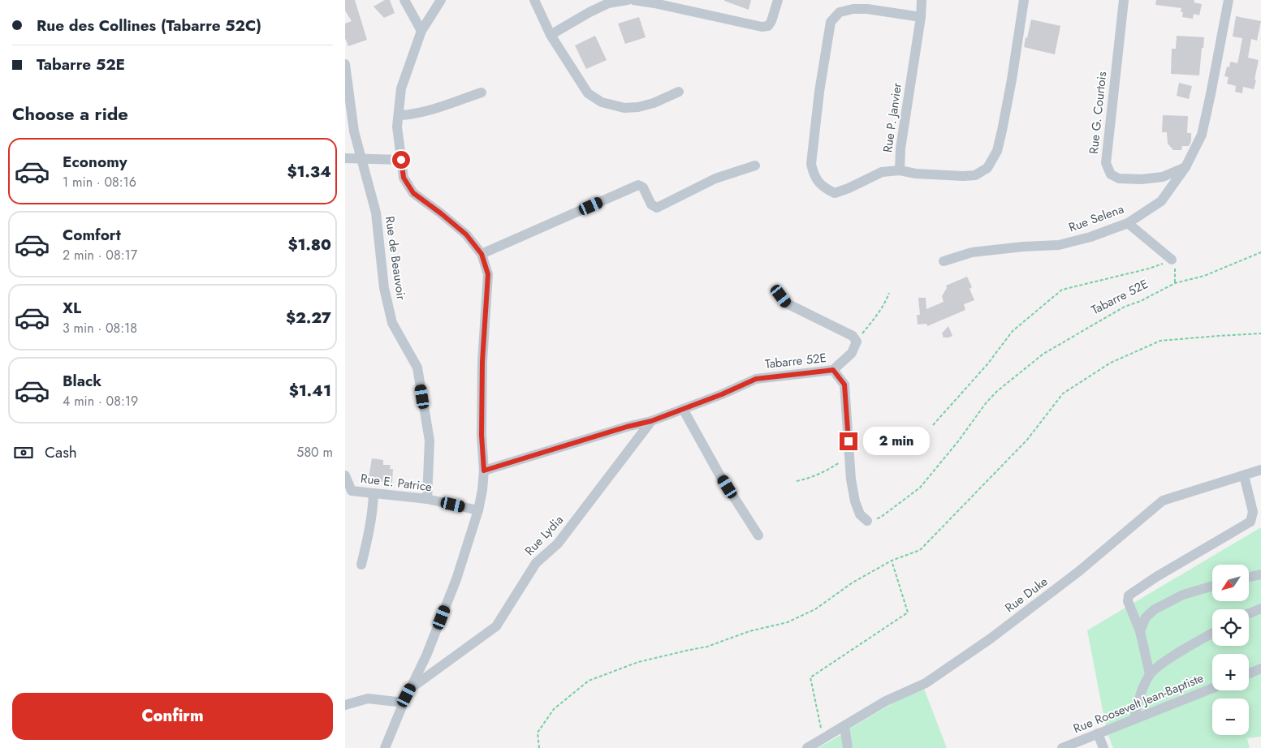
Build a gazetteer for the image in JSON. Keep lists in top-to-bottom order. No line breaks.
{"streets":{"street":["Rue G. Courtois","Rue P. Janvier","Rue Selena","Rue de Beauvoir","Tabarre 52E","Rue E. Patrice","Rue Lydia","Rue Duke","Rue Roosevelt Jean-Baptiste"]},"crossings":[["Rue G. Courtois","Rue Selena"],["Rue de Beauvoir","Rue E. Patrice"],["Tabarre 52E","Rue Lydia"]],"north":"bottom left","page":{"banner":["Rue des Collines (Tabarre 52C)","Tabarre 52E"],"heading":"Choose a ride","list":[{"name":"Economy","note":"1 min · 08:16","value":"$1.34"},{"name":"Comfort","note":"2 min · 08:17","value":"$1.80"},{"name":"XL","note":"3 min · 08:18","value":"$2.27"},{"name":"Black","note":"4 min · 08:19","value":"$1.41"}],"bubble":"2 min","pay":["Cash","580 m"],"map_buttons":["+","−"],"buttons":"Confirm"}}
